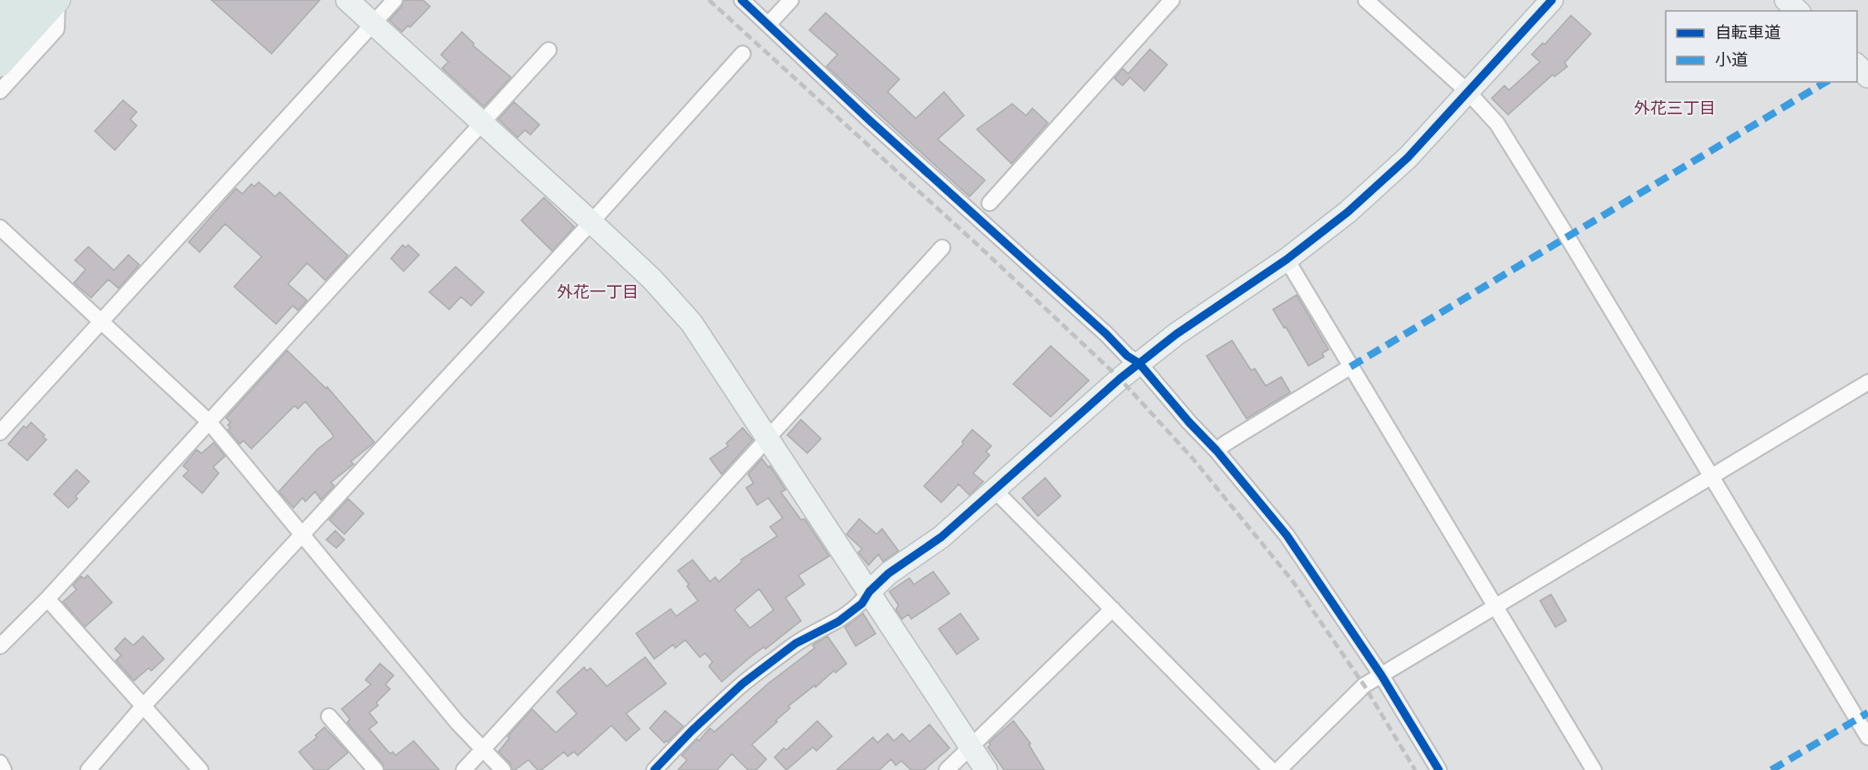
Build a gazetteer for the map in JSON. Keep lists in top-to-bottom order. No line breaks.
{"districts":["外花三丁目","外花一丁目"],"legend":["自転車道","小道"]}
